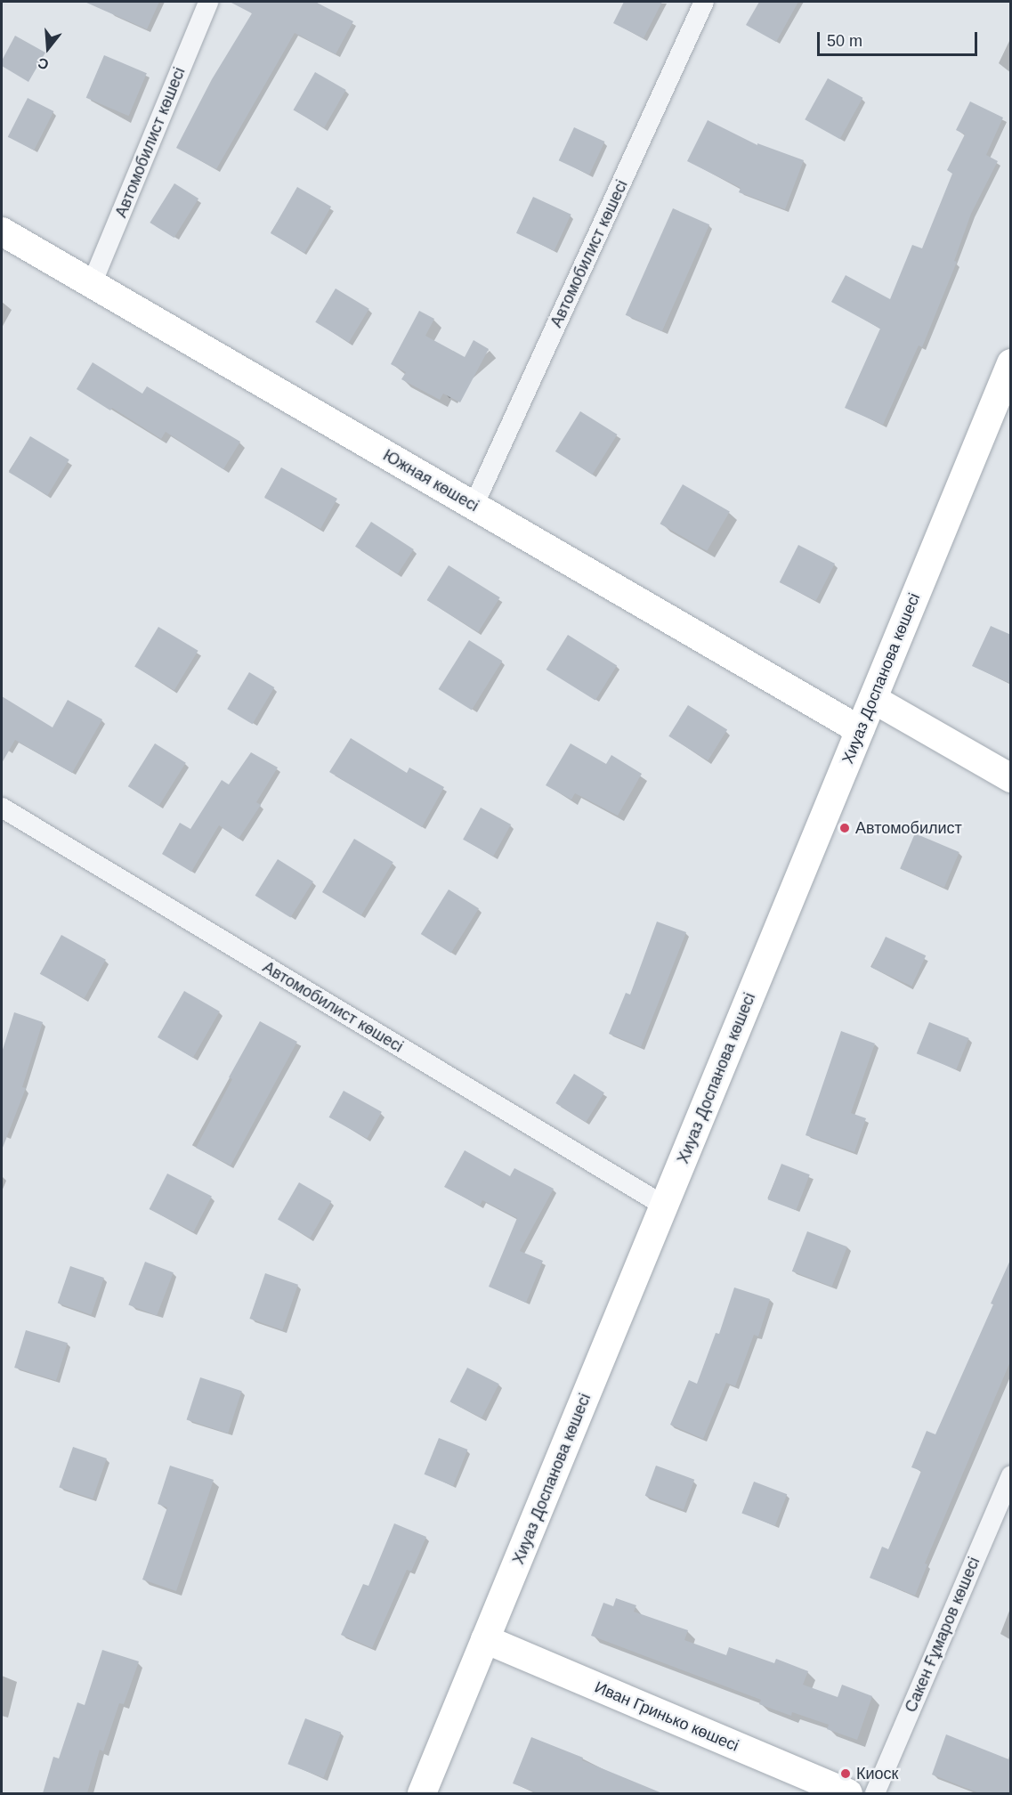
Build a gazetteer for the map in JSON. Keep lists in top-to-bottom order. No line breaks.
{"streets":{"street":["Автомобилист көшесі","Южная көшесі","Хиуаз Доспанова көшесі","Сакен Ғұмаров көшесі","Иван Гринько көшесі"]},"crossings":[["Автомобилист көшесі","Южная көшесі"],["Автомобилист көшесі","Хиуаз Доспанова көшесі"],["Южная көшесі","Хиуаз Доспанова көшесі"],["Хиуаз Доспанова көшесі","Иван Гринько көшесі"]],"places":["Автомобилист","Киоск"],"scale_bar":"50 m","north":"bottom"}
